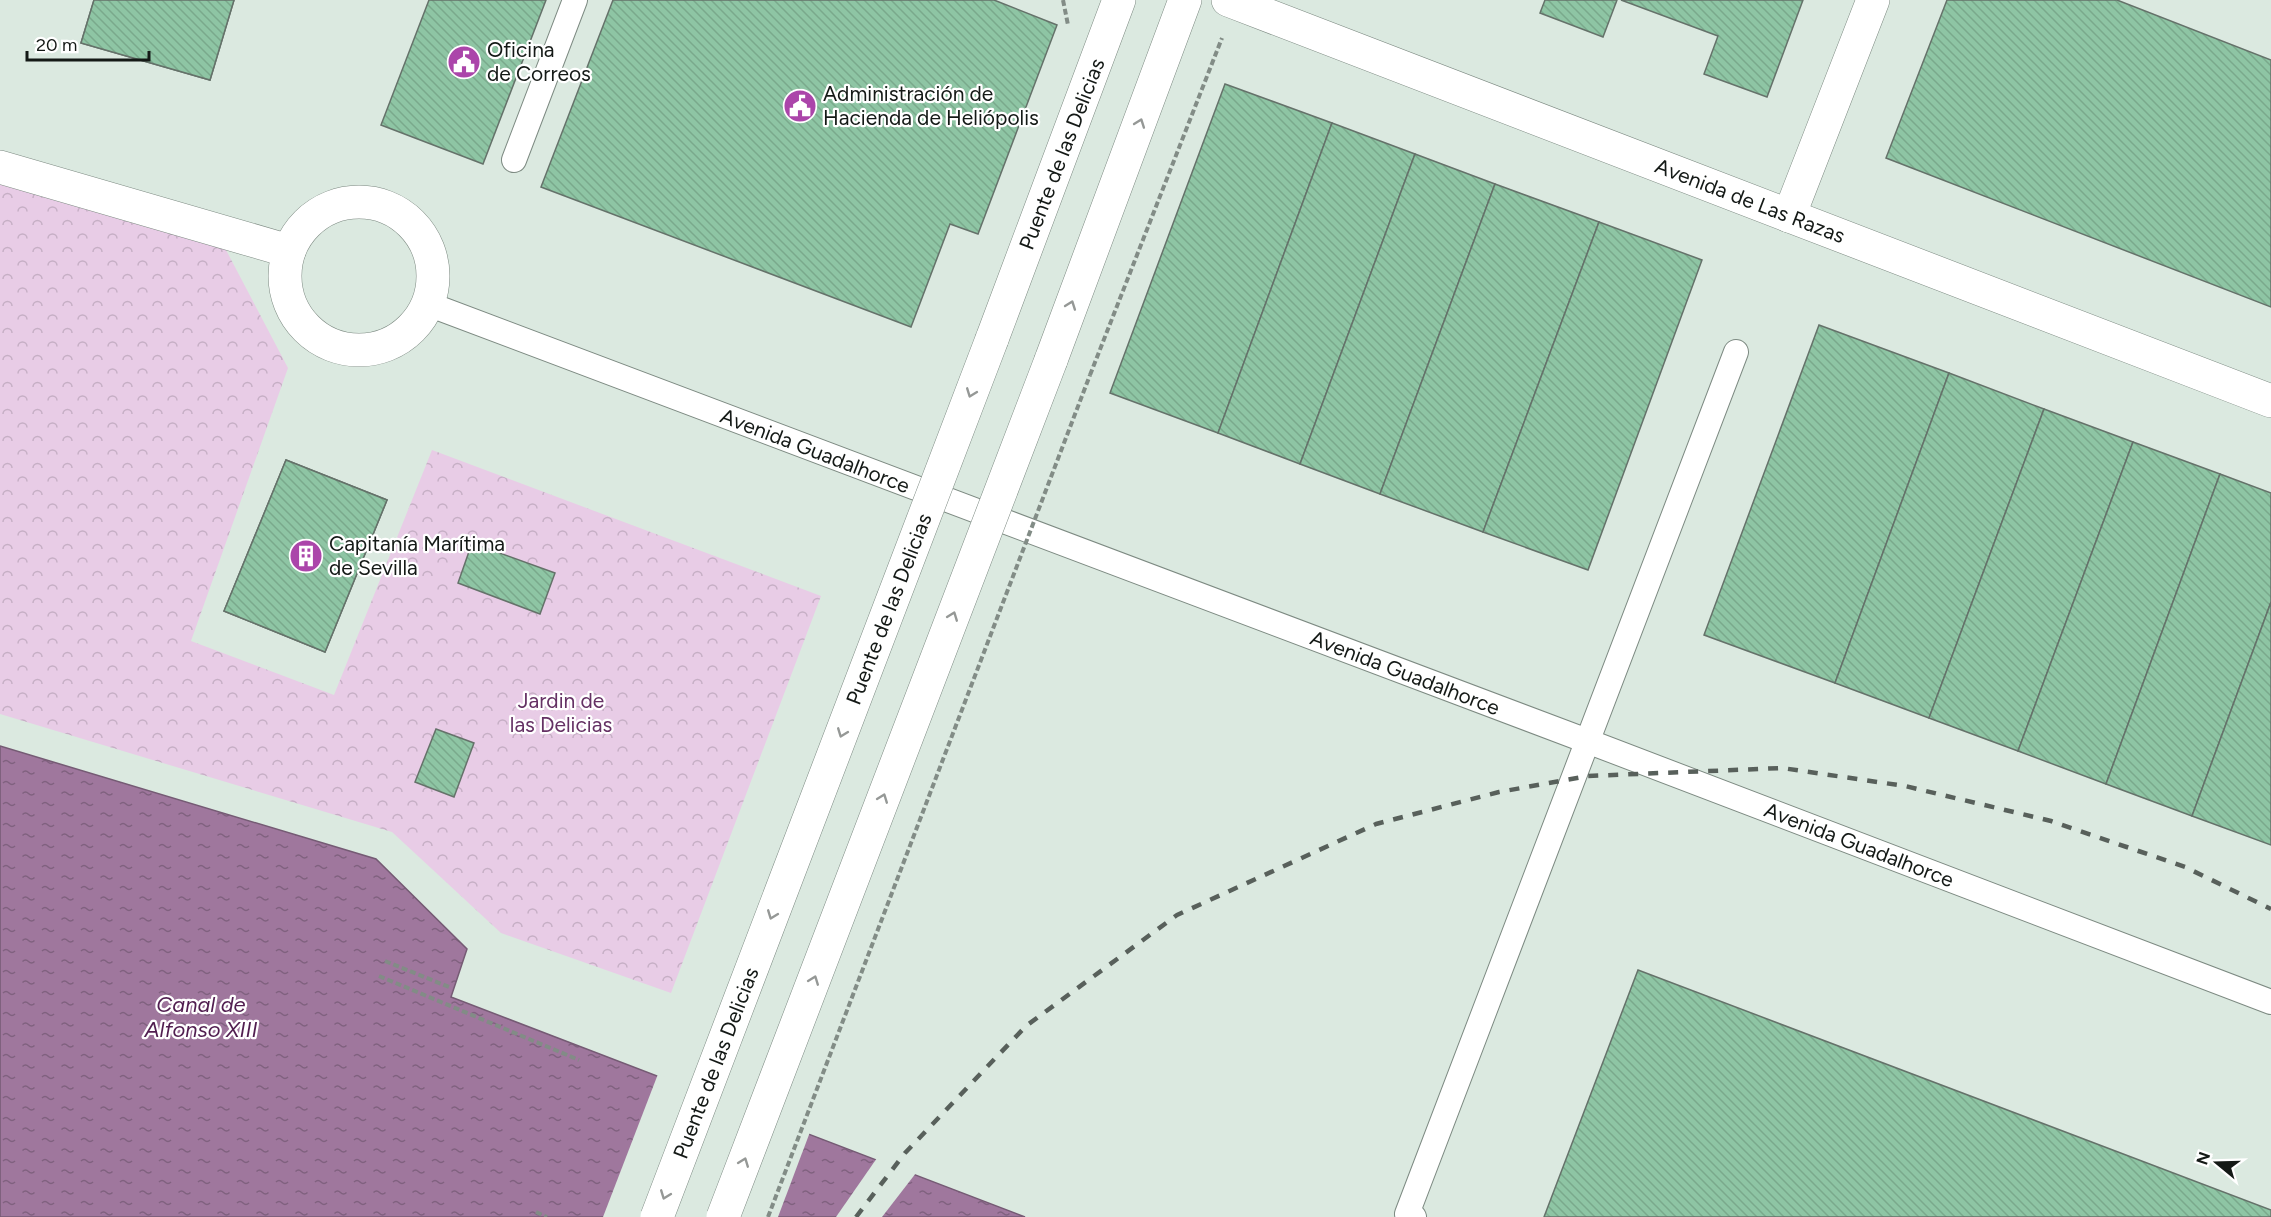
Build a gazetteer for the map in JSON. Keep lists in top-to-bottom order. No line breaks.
{"streets":{"main road":["Puente de las Delicias","Avenida de Las Razas"],"lane":["Avenida Guadalhorce"]},"water":["Canal de Alfonso XIII"],"parks":["Jardin de las Delicias"],"places":{"public building":["Oficina de Correos","Administración de Hacienda de Heliópolis"],"building":["Capitanía Marítima de Sevilla"]},"scale_bar":"20 m","north":"left"}
